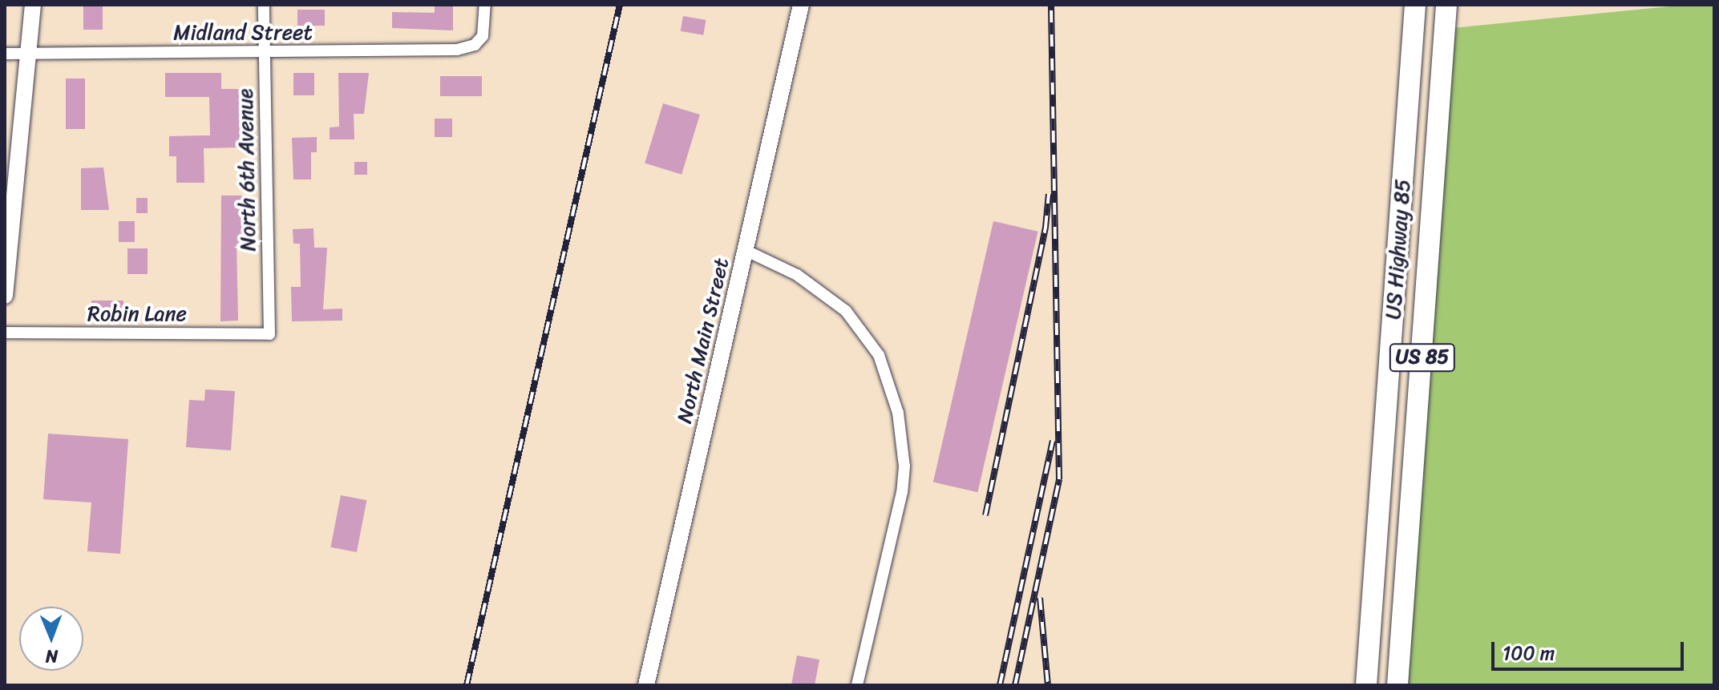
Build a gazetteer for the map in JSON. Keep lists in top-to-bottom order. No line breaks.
{"streets":{"highway":["US Highway 85","US 85"],"street":["Midland Street","North 6th Avenue","Robin Lane","North Main Street"]},"crossings":[["Midland Street","North 6th Avenue"],["North 6th Avenue","Robin Lane"]],"scale_bar":"100 m","north":"bottom"}
